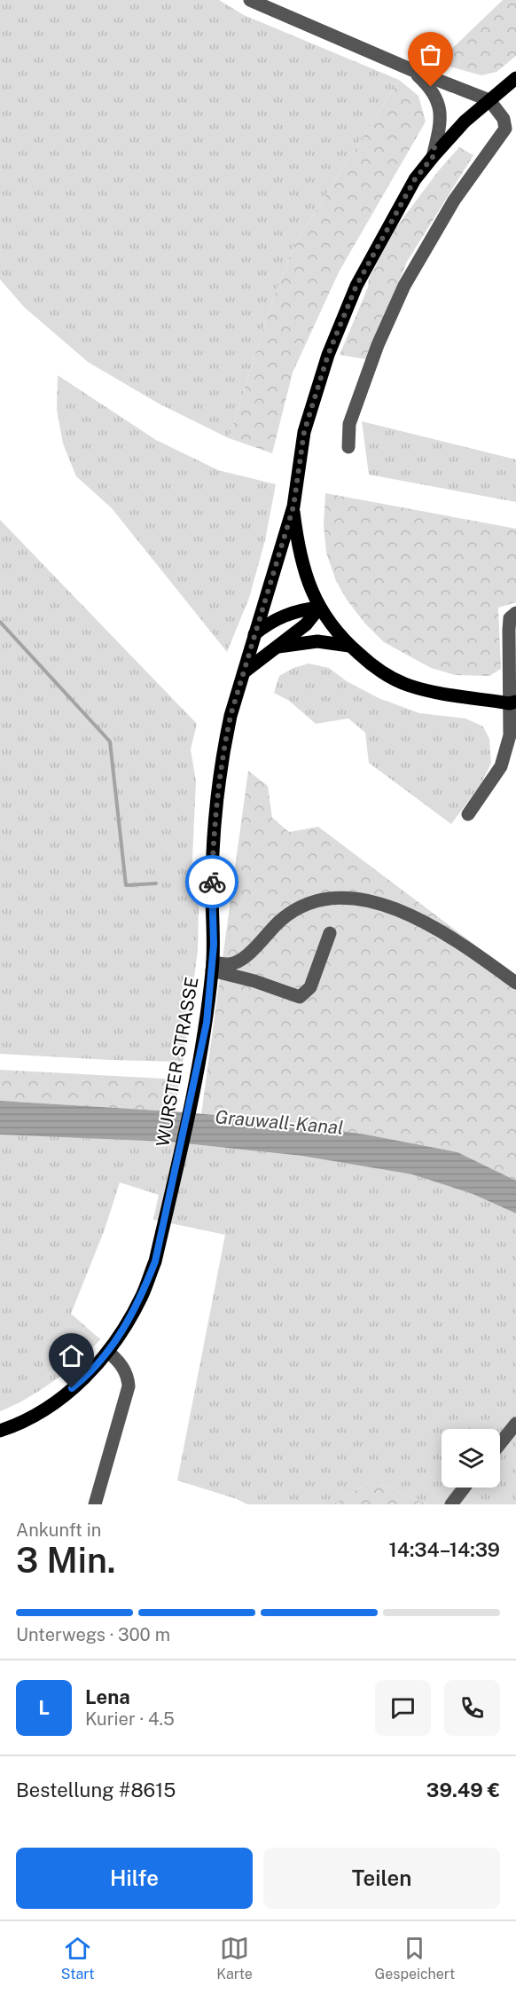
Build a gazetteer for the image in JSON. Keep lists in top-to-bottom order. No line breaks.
{"streets":{"main road":["WURSTER STRASSE"]},"water":["Grauwall-Kanal"],"page":{"heading":["3 Min.","Ankunft in","14:34–14:39"],"panel":["Lena","Kurier · 4.5","Bestellung #8615","39.49 €"],"bar":"Unterwegs · 300 m","round":"L","buttons":["Hilfe","Teilen"],"tabs":["Start","Karte","Gespeichert"]}}
